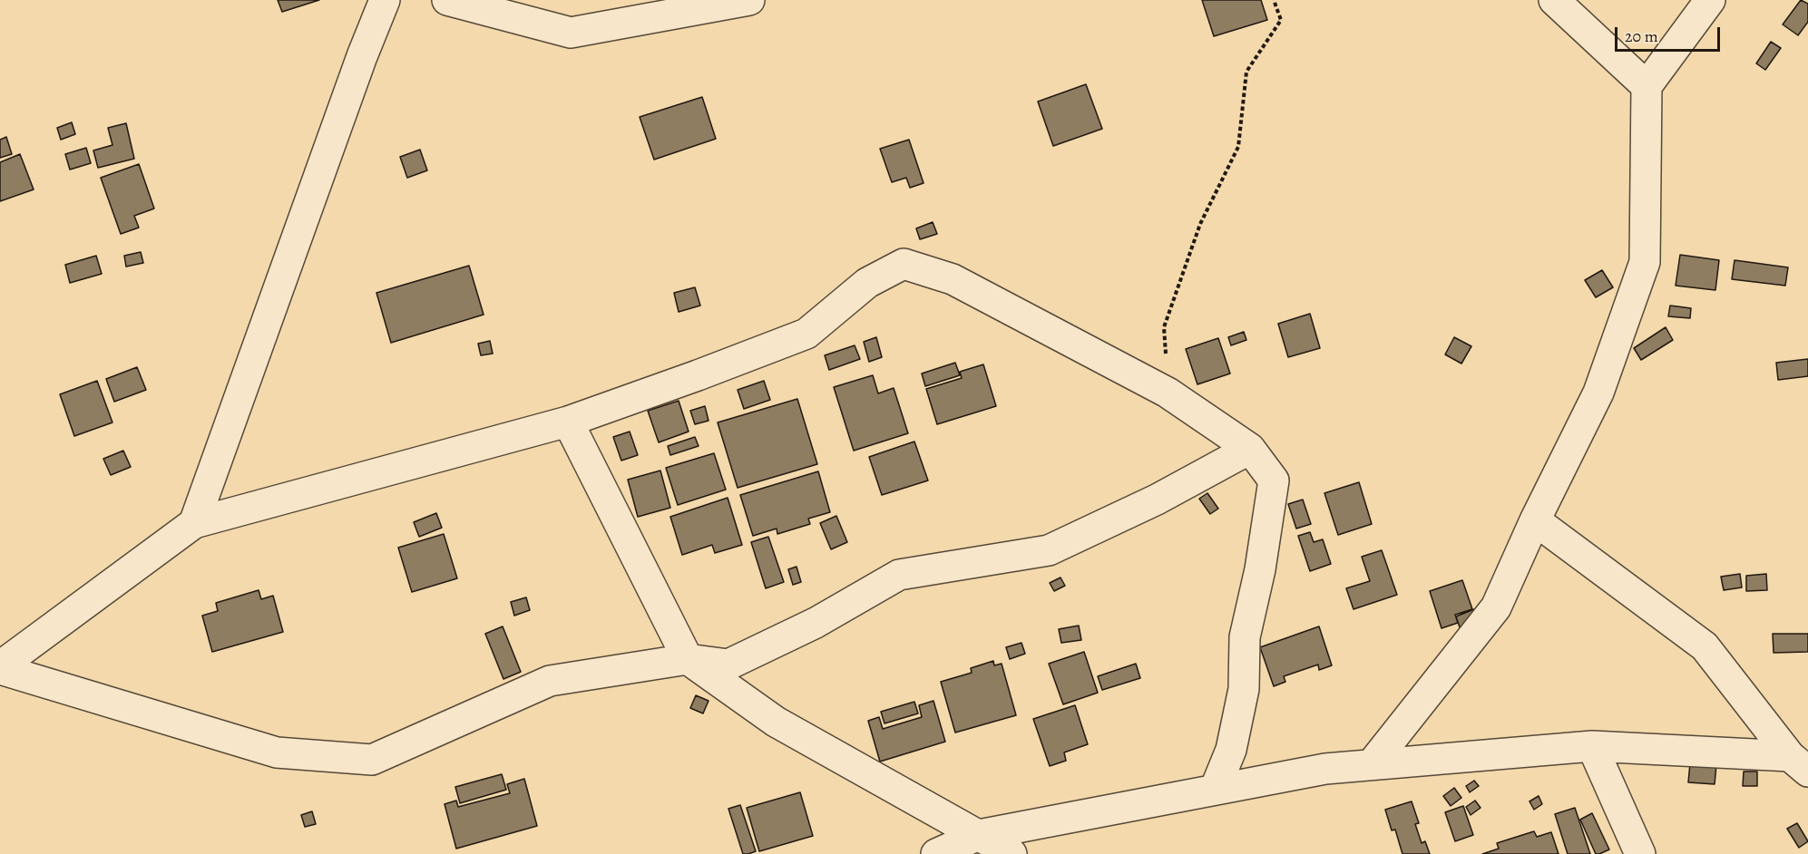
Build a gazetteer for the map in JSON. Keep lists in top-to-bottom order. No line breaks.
{"scale_bar":"20 m"}
